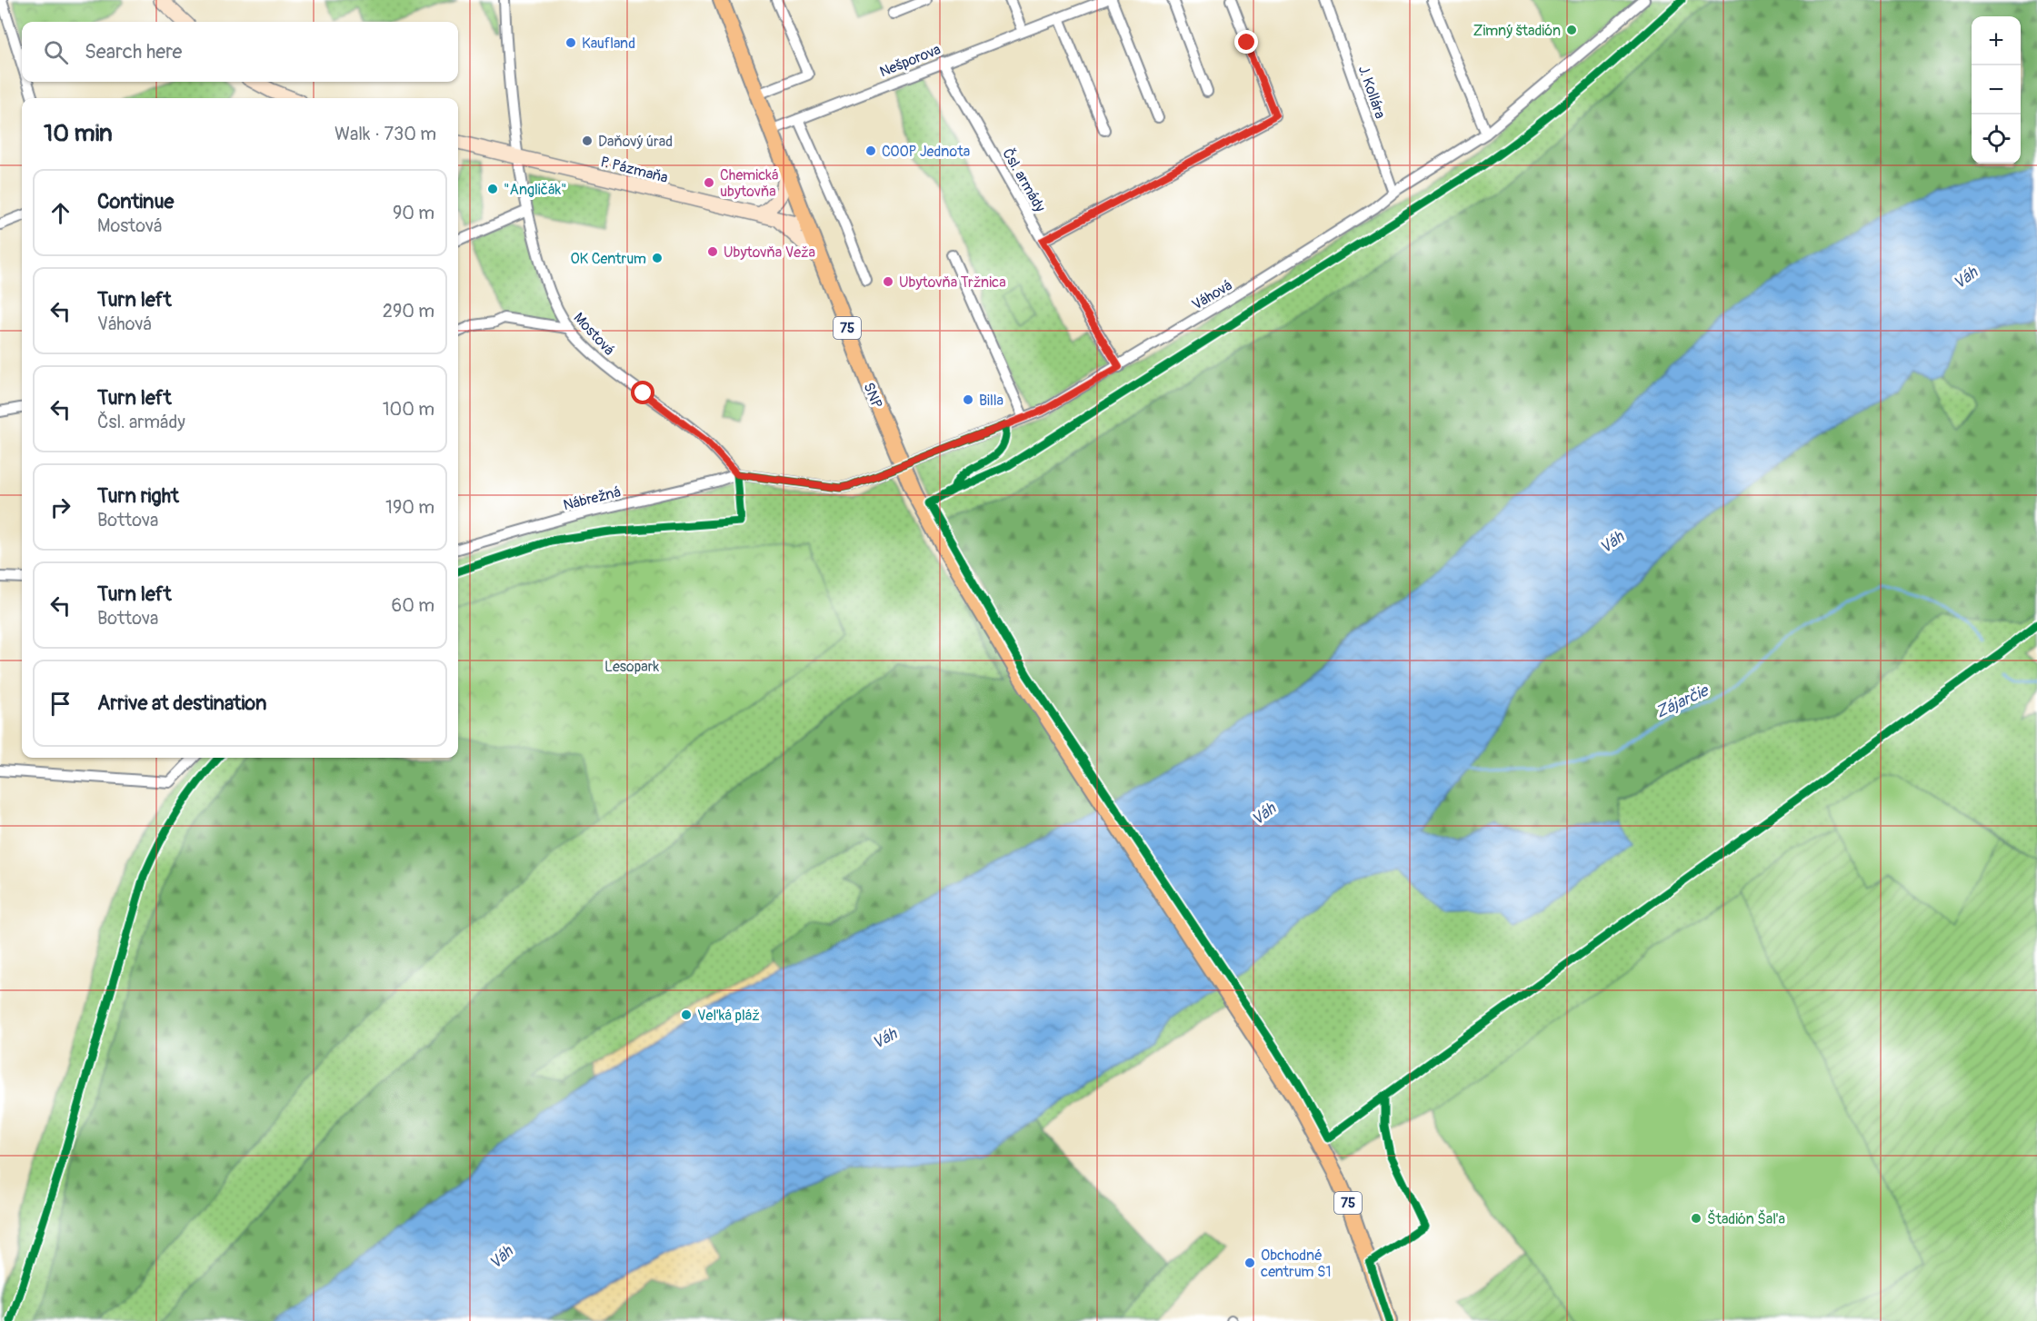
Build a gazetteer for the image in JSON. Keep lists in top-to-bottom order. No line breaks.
{"streets":{"main road":["P. Pázmaňa","75","SNP"],"street":["Nešporova","J. Kollára","Čsl. armády","Váhová","Mostová","Nábrežná"]},"crossings":[["Nešporova","Čsl. armády"],["Nešporova","SNP"],["J. Kollára","Váhová"],["P. Pázmaňa","Mostová"],["P. Pázmaňa","SNP"],["Čsl. armády","Váhová"],["Váhová","Mostová"],["Váhová","Nábrežná"],["Mostová","Nábrežná"]],"water":["Váh","Zájarčie"],"parks":["Lesopark"],"places":["Zimný štadión","Kaufland","Daňový úrad","COOP Jednota","Chemická ubytovňa","\"Angličák\"","Ubytovňa Veža","OK Centrum","Ubytovňa Tržnica","Billa","Veľká pláž","Štadión Šaľa","Obchodné centrum S1"],"page":{"map_buttons":["+","−"],"search":"Search here","heading":["10 min","Walk · 730 m"],"list":[["Continue","Mostová","90 m"],["Turn left","Váhová","290 m"],["Turn left","Čsl. armády","100 m"],["Turn right","Bottova","190 m"],["Turn left","Bottova","60 m"],"Arrive at destination"]}}
